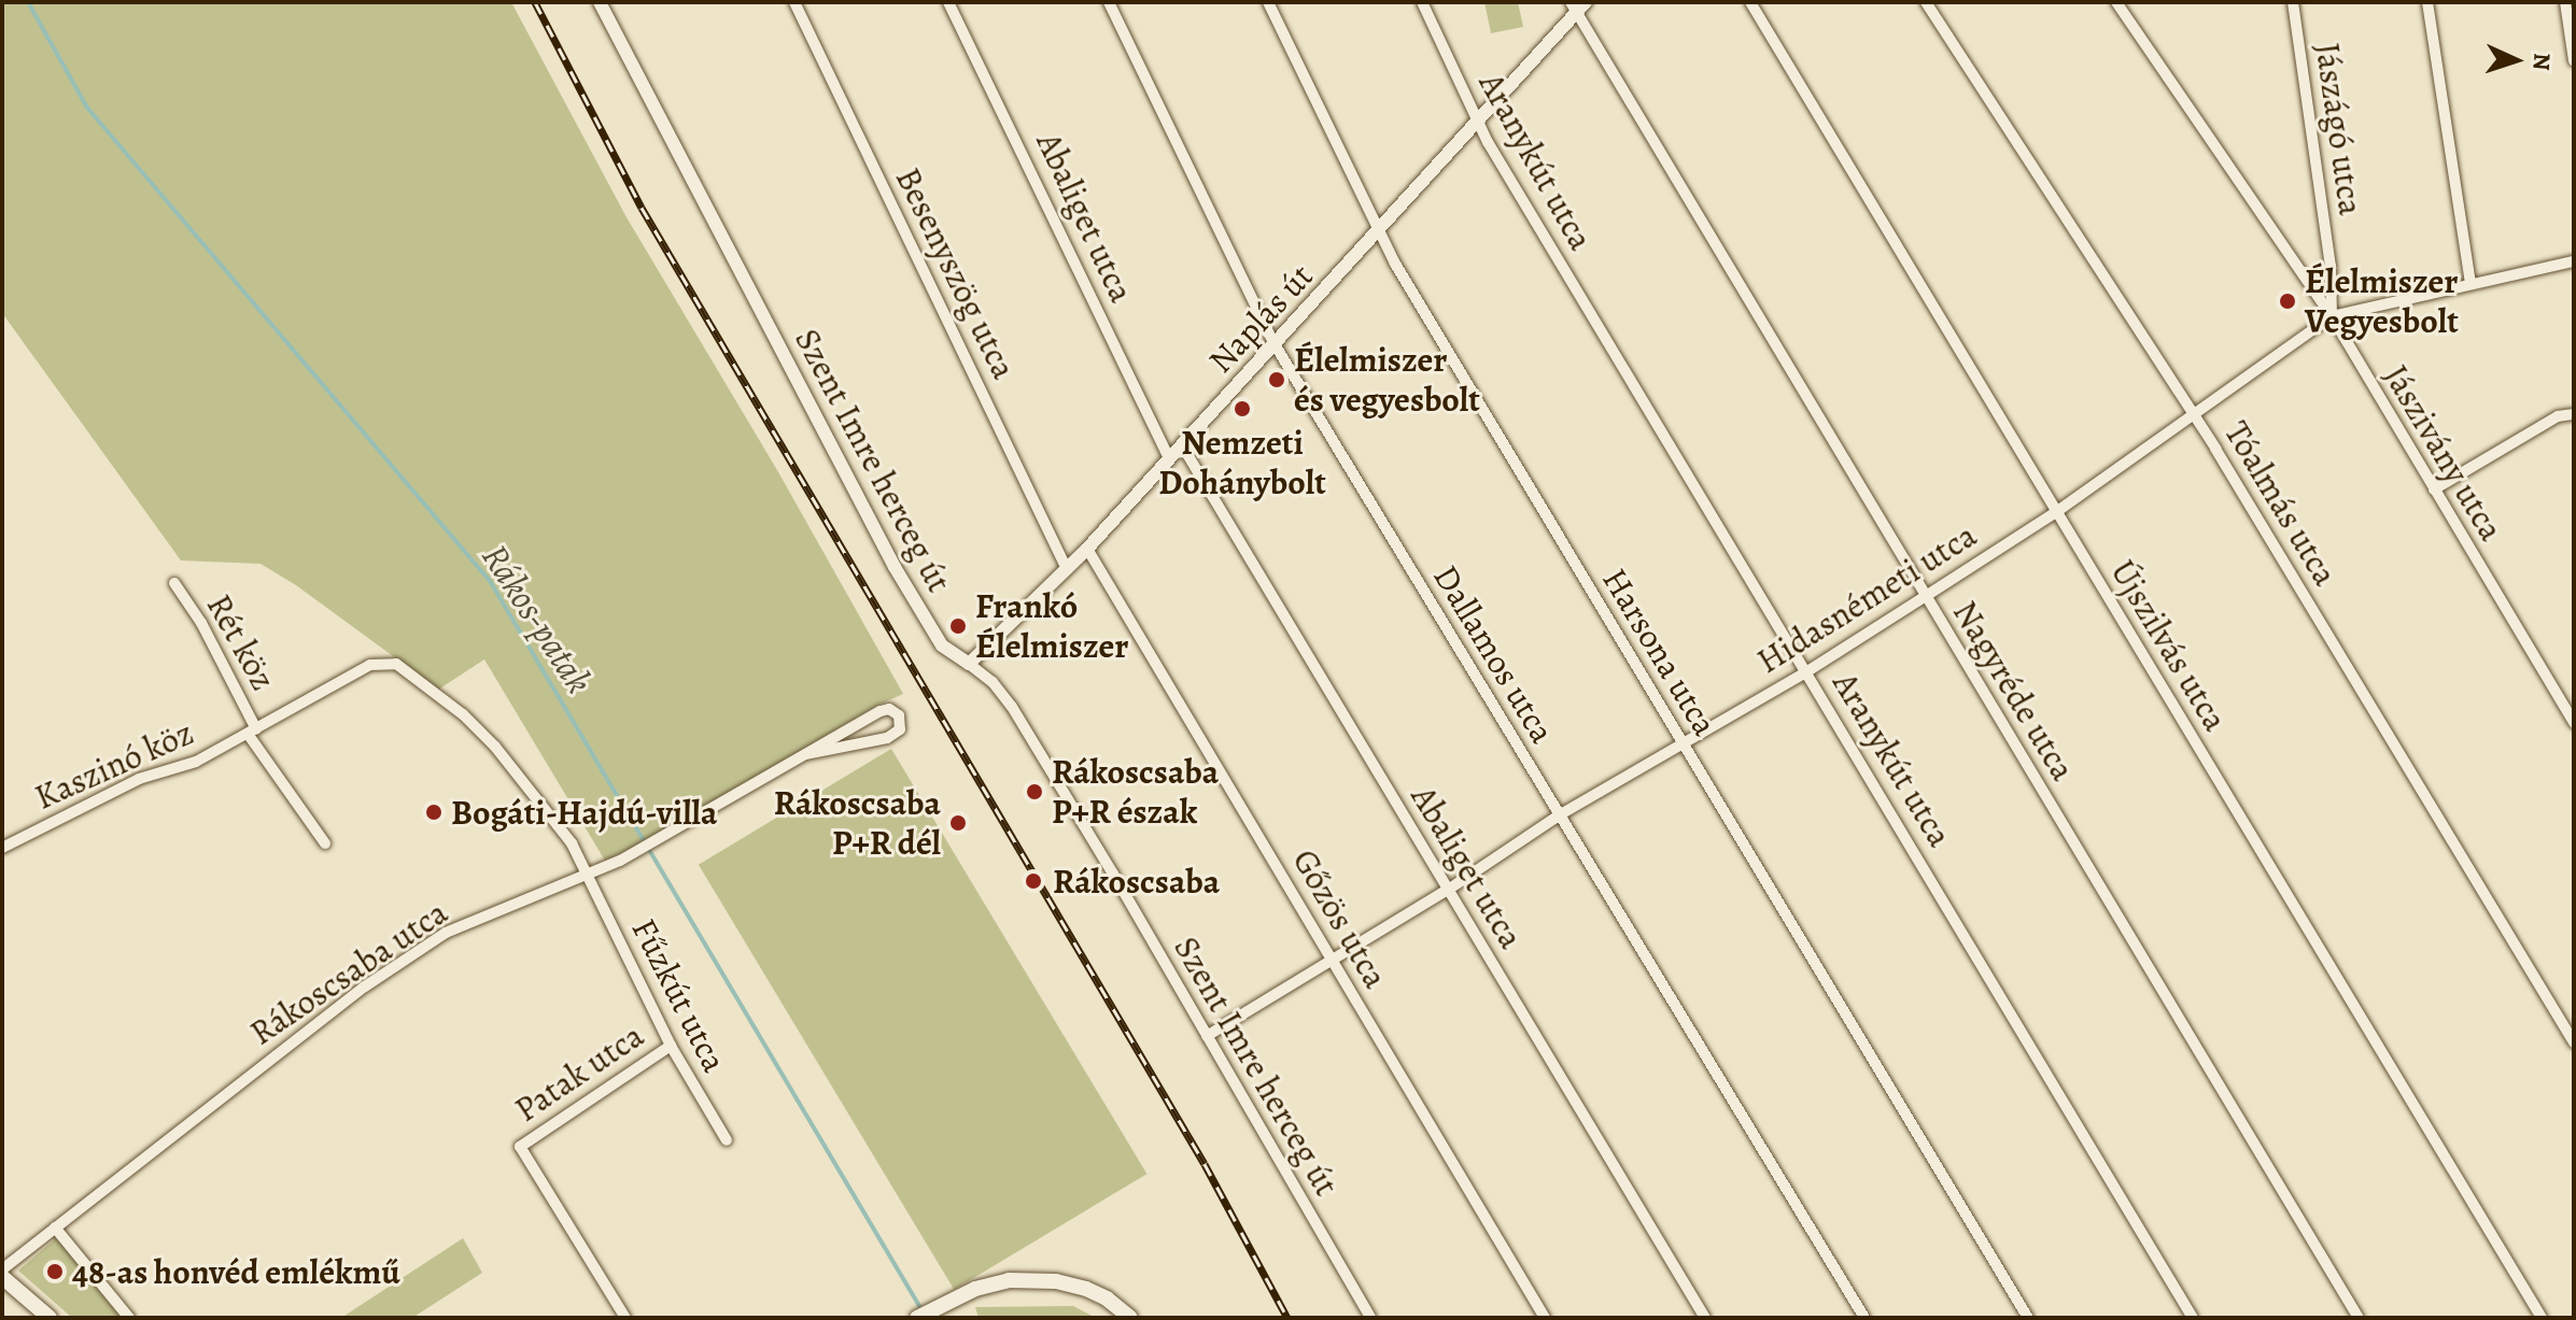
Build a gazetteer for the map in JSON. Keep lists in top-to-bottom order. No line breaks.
{"streets":{"street":["Jászágó utca","Aranykút utca","Abaliget utca","Besenyszög utca","Naplás út","Jászivány utca","Szent Imre herceg út","Tóalmás utca","Hidasnémeti utca","Rét köz","Újszilvás utca","Harsona utca","Dallamos utca","Nagyréde utca","Kaszinó köz","Gőzös utca","Rákoscsaba utca","Fűzkút utca","Patak utca"]},"crossings":[["Jászágó utca","Jászivány utca"],["Jászágó utca","Hidasnémeti utca"],["Aranykút utca","Naplás út"],["Aranykút utca","Hidasnémeti utca"],["Abaliget utca","Naplás út"],["Abaliget utca","Hidasnémeti utca"],["Besenyszög utca","Naplás út"],["Naplás út","Szent Imre herceg út"],["Naplás út","Harsona utca"],["Naplás út","Dallamos utca"],["Naplás út","Nagyréde utca"],["Naplás út","Gőzös utca"],["Jászivány utca","Hidasnémeti utca"],["Szent Imre herceg út","Hidasnémeti utca"],["Tóalmás utca","Hidasnémeti utca"],["Hidasnémeti utca","Újszilvás utca"],["Hidasnémeti utca","Harsona utca"],["Hidasnémeti utca","Dallamos utca"],["Hidasnémeti utca","Nagyréde utca"],["Hidasnémeti utca","Gőzös utca"],["Rét köz","Kaszinó köz"],["Kaszinó köz","Rákoscsaba utca"],["Kaszinó köz","Fűzkút utca"],["Rákoscsaba utca","Fűzkút utca"],["Fűzkút utca","Patak utca"]],"water":["Rákos-patak"],"places":["Élelmiszer Vegyesbolt","Élelmiszer és vegyesbolt","Nemzeti Dohánybolt","Frankó Élelmiszer","Rákoscsaba P+R észak","Bogáti-Hajdú-villa","Rákoscsaba P+R dél","Rákoscsaba","48-as honvéd emlékmű"],"north":"right"}
